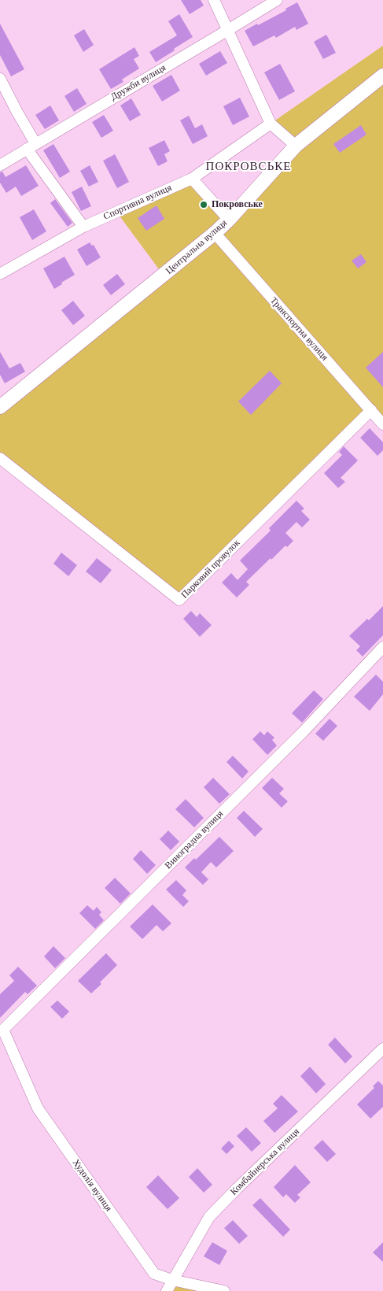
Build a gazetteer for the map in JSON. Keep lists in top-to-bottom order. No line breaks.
{"streets":{"street":["Дружби вулиця","Спортивна вулиця","Центральна вулиця","Транспортна вулиця","Парковий провулок","Виноградна вулиця","Комбайнерська вулиця","Худолія вулиця"]},"crossings":[["Центральна вулиця","Транспортна вулиця"],["Транспортна вулиця","Парковий провулок"],["Виноградна вулиця","Худолія вулиця"],["Комбайнерська вулиця","Худолія вулиця"]],"districts":["ПОКРОВСЬКЕ"],"places":["Покровське"]}
